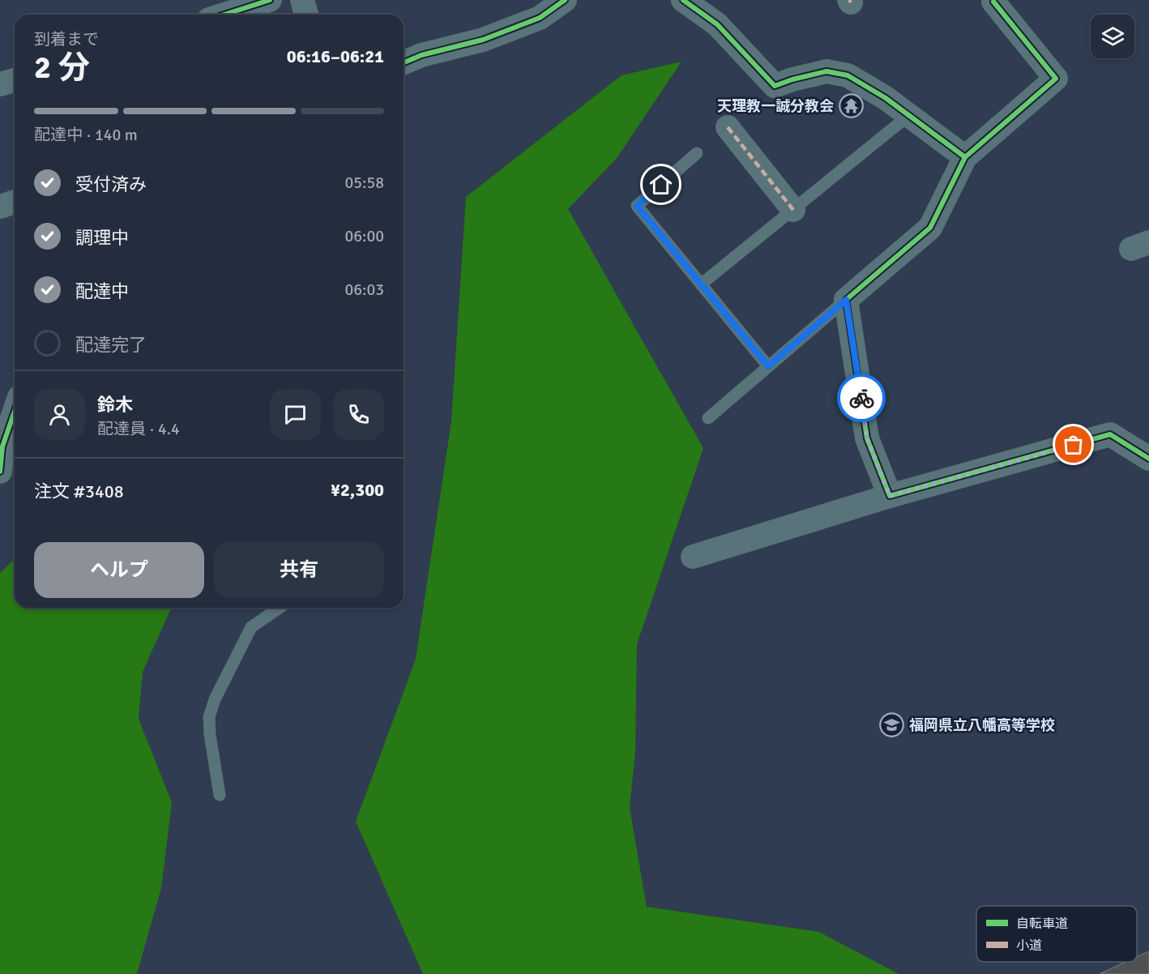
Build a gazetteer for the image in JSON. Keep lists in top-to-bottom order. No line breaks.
{"places":{"temple":["天理教一誠分教会"],"school or university":["福岡県立八幡高等学校"]},"legend":["自転車道","小道"],"page":{"heading":["2 分","到着まで","06:16–06:21"],"panel":["鈴木","配達員 · 4.4","注文 #3408","¥2,300"],"bar":"配達中 · 140 m","list":[["受付済み","05:58"],["調理中","06:00"],["配達中","06:03"],"配達完了"],"buttons":["ヘルプ","共有"]}}
